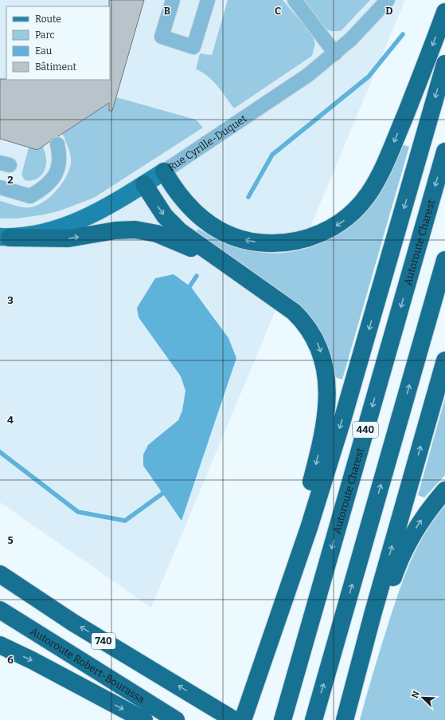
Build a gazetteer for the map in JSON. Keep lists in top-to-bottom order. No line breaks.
{"streets":{"highway":["Autoroute Charest","440","740","Autoroute Robert-Bourassa"],"main road":["Rue Cyrille-Duquet"]},"legend":["Route","Parc","Eau","Bâtiment"],"north":"top left","grid":{"columns":["B","C","D"],"rows":["2","3","4","5","6"]}}
